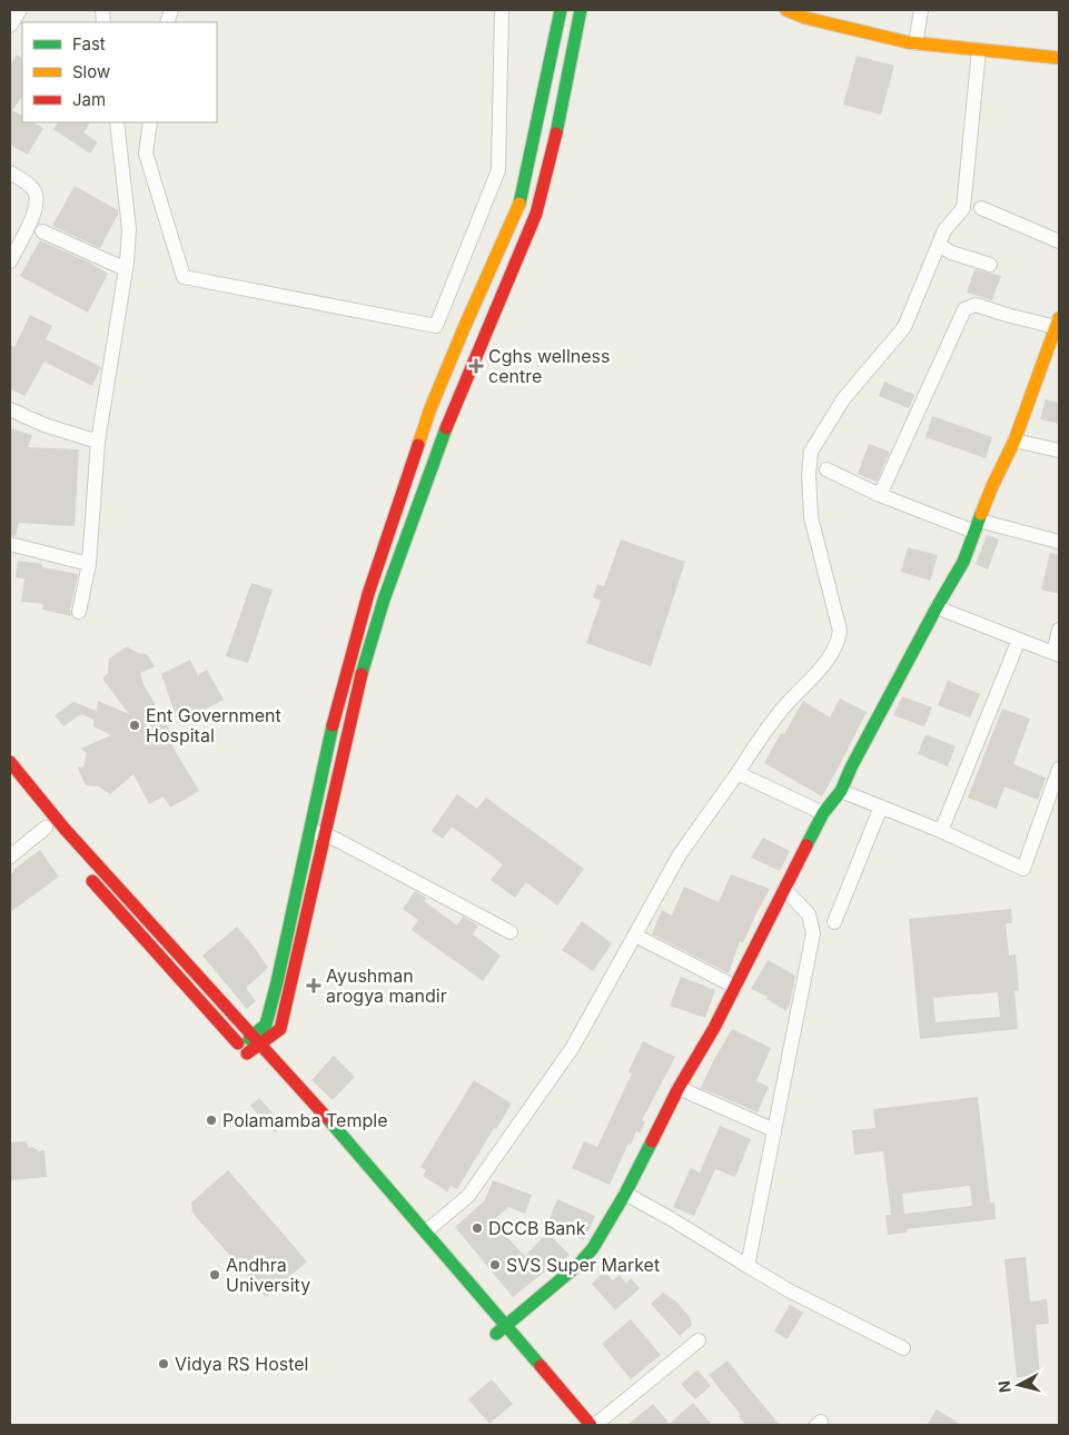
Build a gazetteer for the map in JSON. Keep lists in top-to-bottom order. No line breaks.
{"places":{"health":["Cghs wellness centre","Ayushman arogya mandir"],"other":["Ent Government Hospital","Polamamba Temple","DCCB Bank","SVS Super Market","Andhra University","Vidya RS Hostel"]},"legend":["Fast","Slow","Jam"],"north":"left"}
